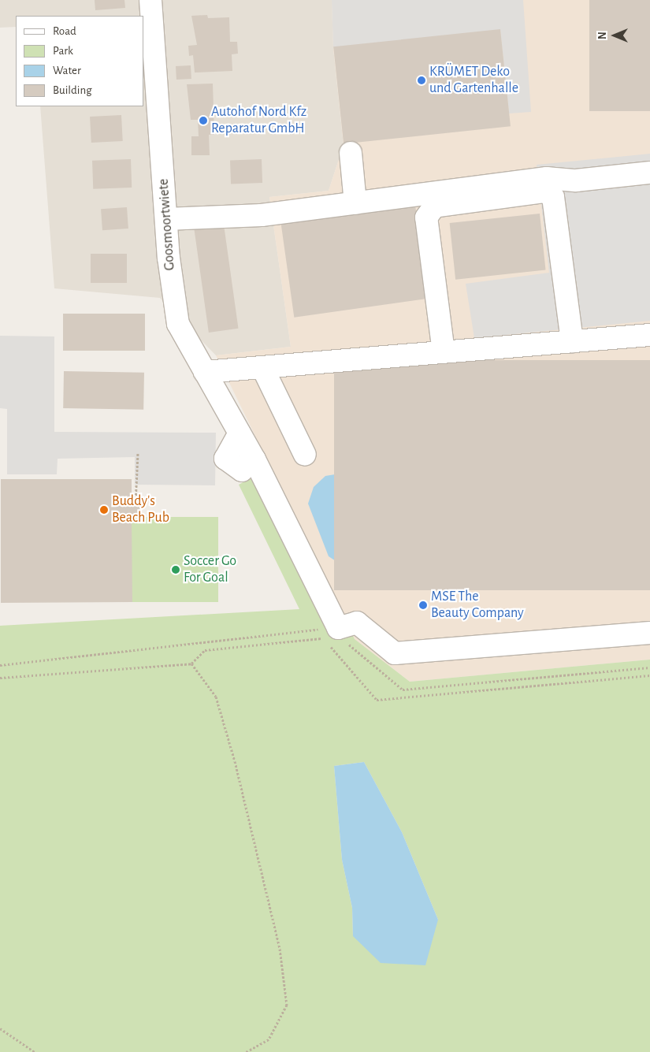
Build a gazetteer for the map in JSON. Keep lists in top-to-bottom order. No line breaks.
{"streets":{"street":["Goosmoortwiete"]},"places":["KRÜMET Deko und Gartenhalle","Autohof Nord Kfz Reparatur GmbH","Buddy's Beach Pub","Soccer Go For Goal","MSE The Beauty Company"],"legend":["Road","Park","Water","Building"],"north":"left"}
